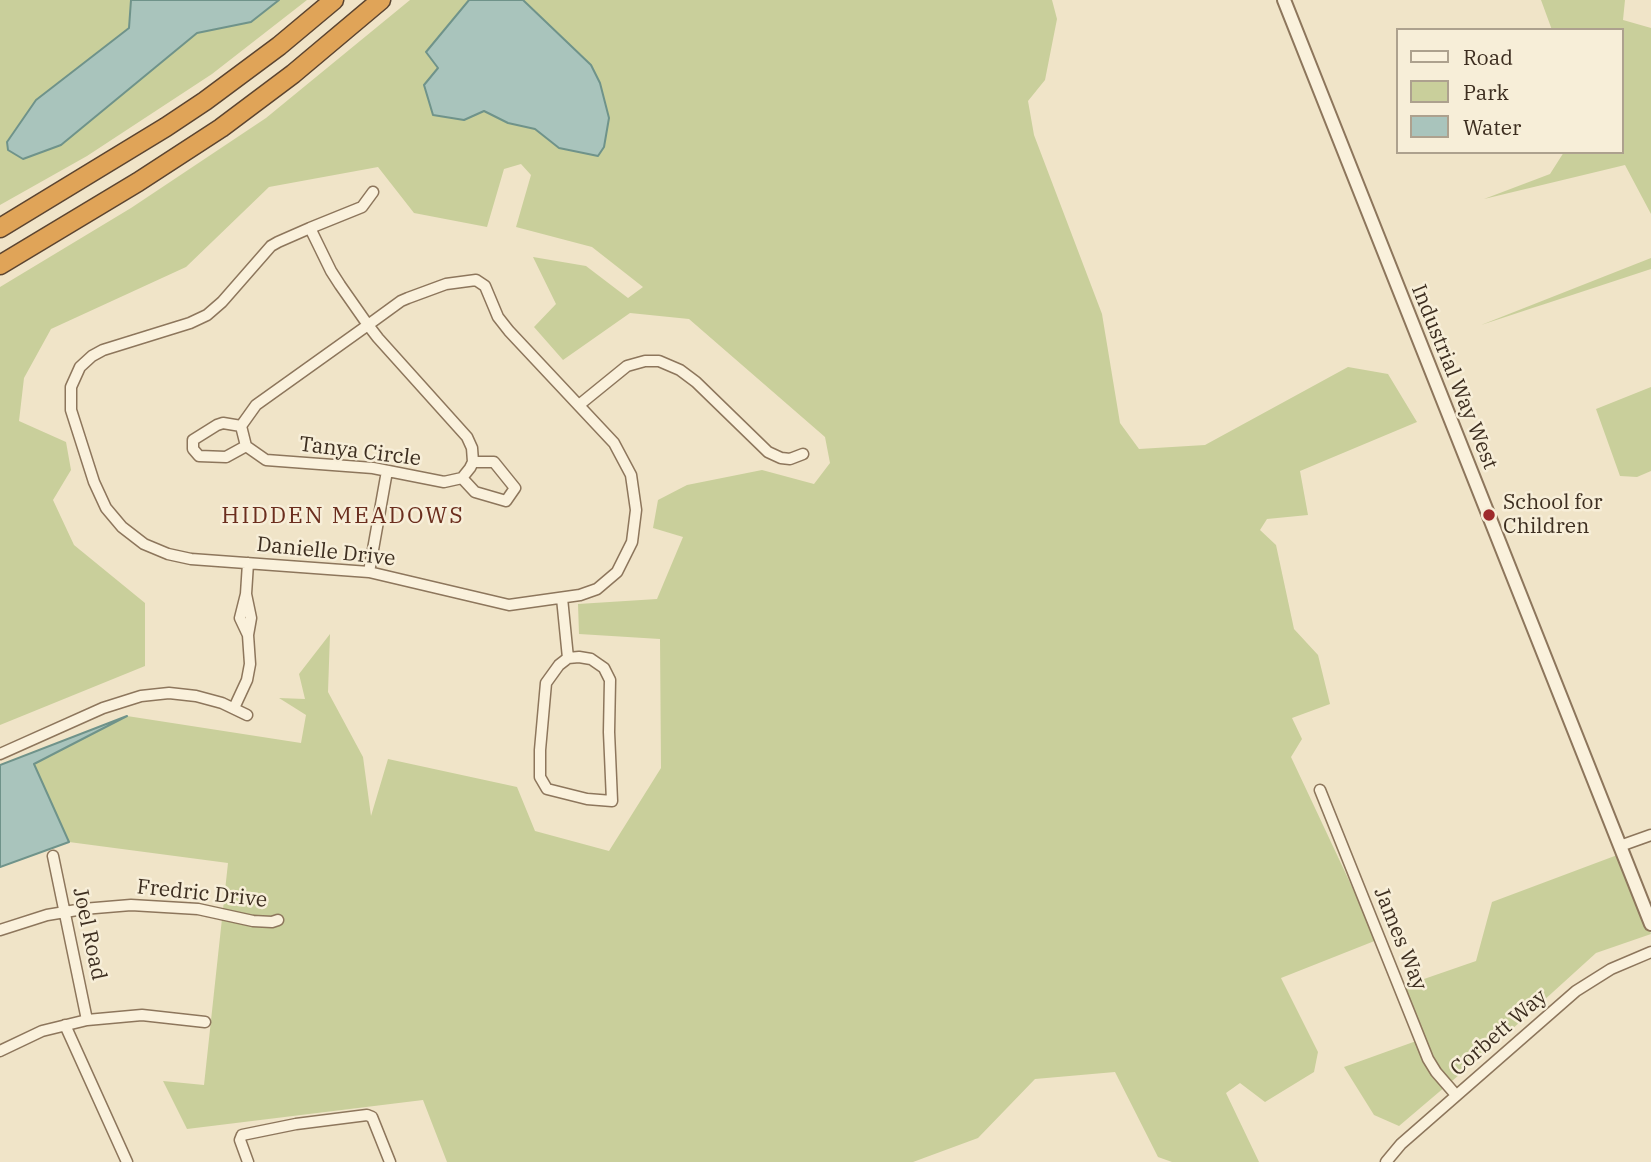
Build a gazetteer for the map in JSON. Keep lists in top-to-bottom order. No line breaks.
{"streets":{"street":["Industrial Way West","Tanya Circle","Danielle Drive","Fredric Drive","Joel Road","James Way","Corbett Way"]},"crossings":[["Fredric Drive","Joel Road"],["James Way","Corbett Way"]],"districts":["HIDDEN MEADOWS"],"places":["School for Children"],"legend":["Road","Park","Water"]}
